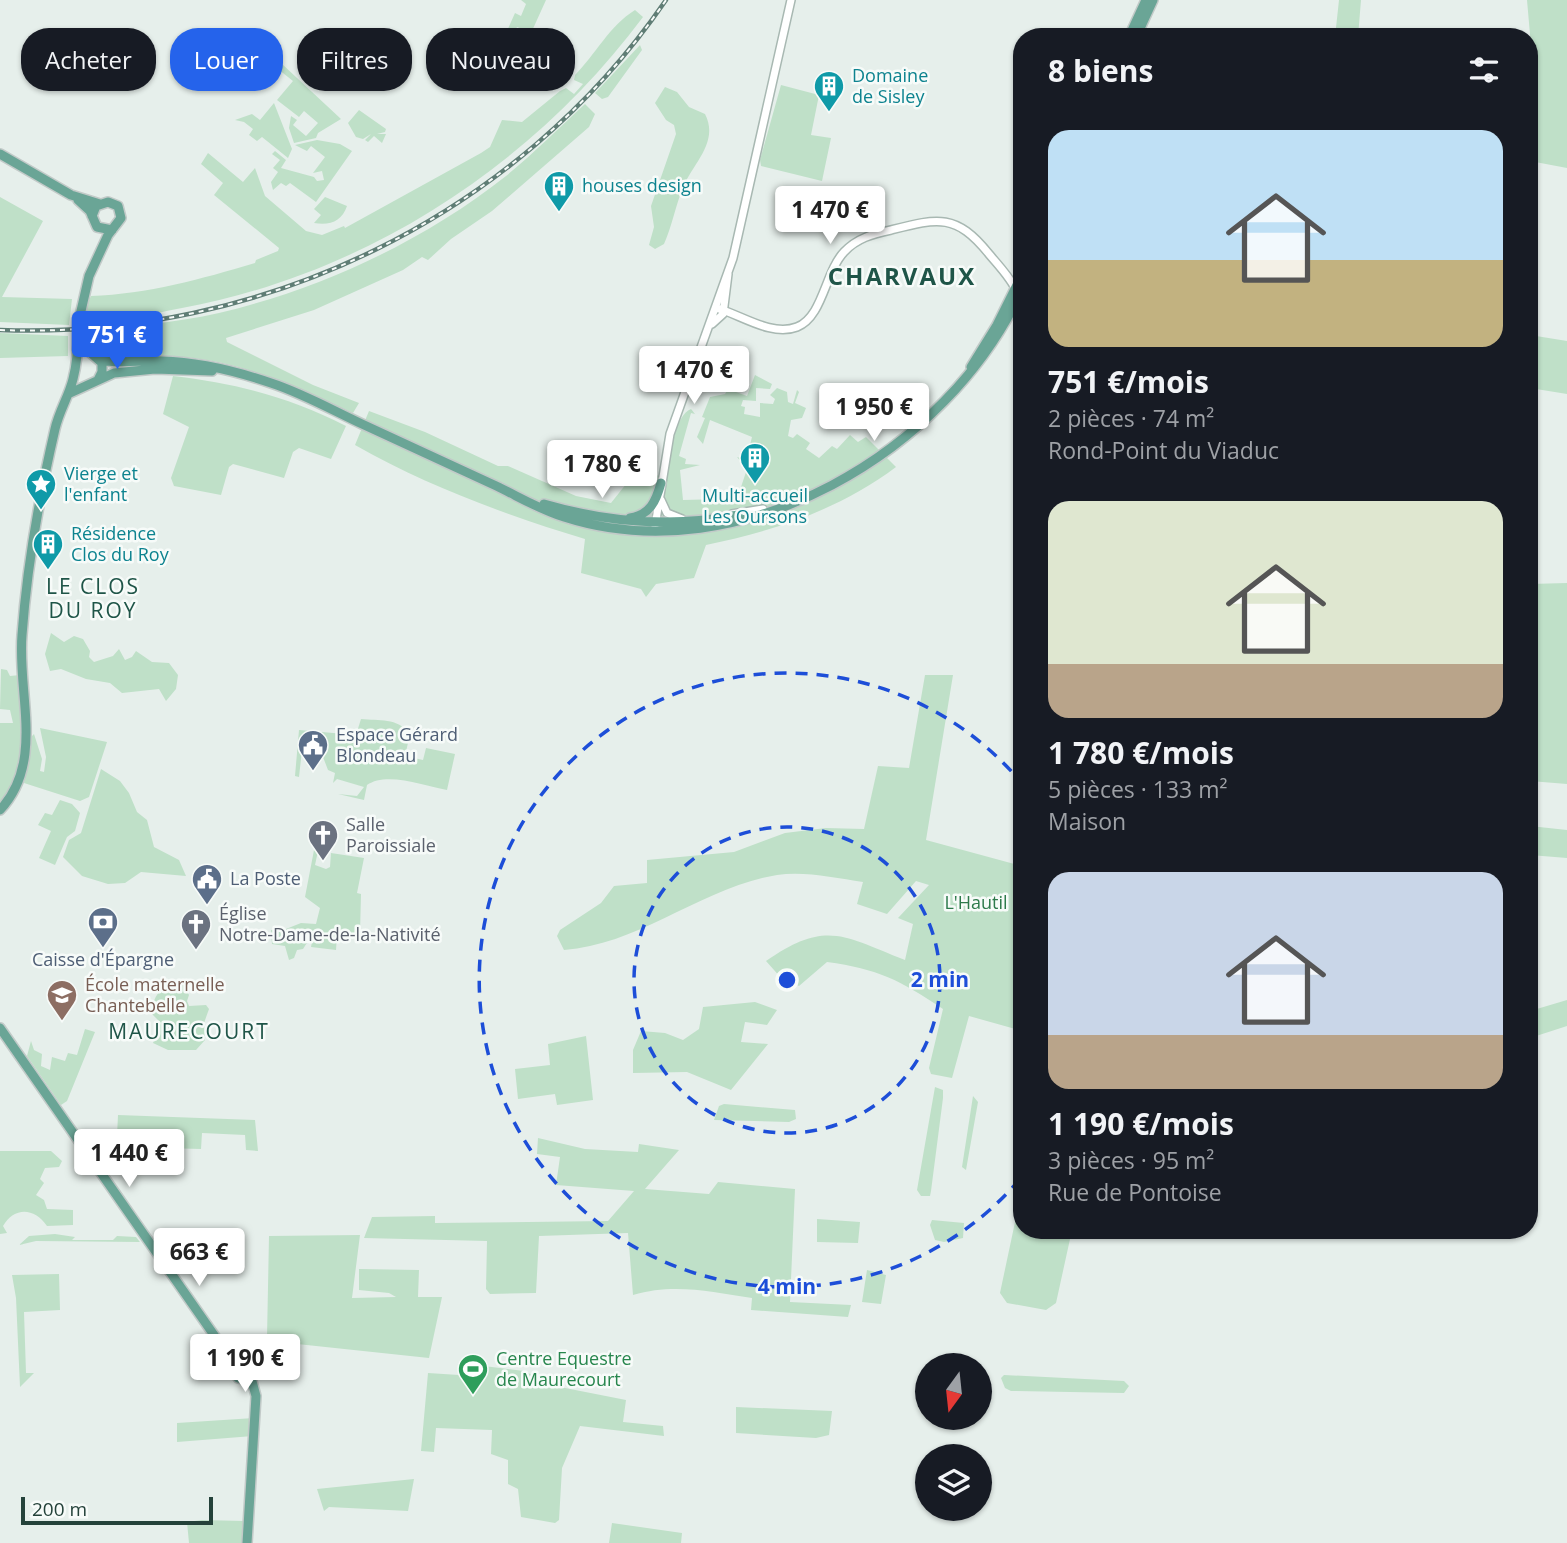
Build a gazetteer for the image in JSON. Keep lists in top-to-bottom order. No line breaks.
{"districts":["CHARVAUX","LE CLOS DU ROY","MAURECOURT"],"parks":["L'Hautil"],"places":{"building":["Domaine de Sisley","houses design","Multi-accueil Les Oursons","Résidence Clos du Roy"],"place":["Vierge et l'enfant"],"public building":["Espace Gérard Blondeau","La Poste"],"church":["Salle Paroissiale","Église Notre-Dame-de-la-Nativité"],"bank":["Caisse d'Épargne"],"school or university":["École maternelle Chantebelle"],"sports":["Centre Equestre de Maurecourt"]},"scale_bar":"200 m","north":"bottom","page":{"chip":["Acheter","Louer","Filtres","Nouveau"],"heading":"8 biens","list":[{"name":"751 €/mois","note":"2 pièces · 74 m² · Rond-Point du Viaduc"},{"name":"1 780 €/mois","note":"5 pièces · 133 m² · Maison"},{"name":"1 190 €/mois","note":"3 pièces · 95 m² · Rue de Pontoise"}],"price":["1 470 €","751 €","1 470 €","1 950 €","1 780 €","1 440 €","663 €","1 190 €"],"scale":"200 m"},"rings":["2 min","4 min"]}
